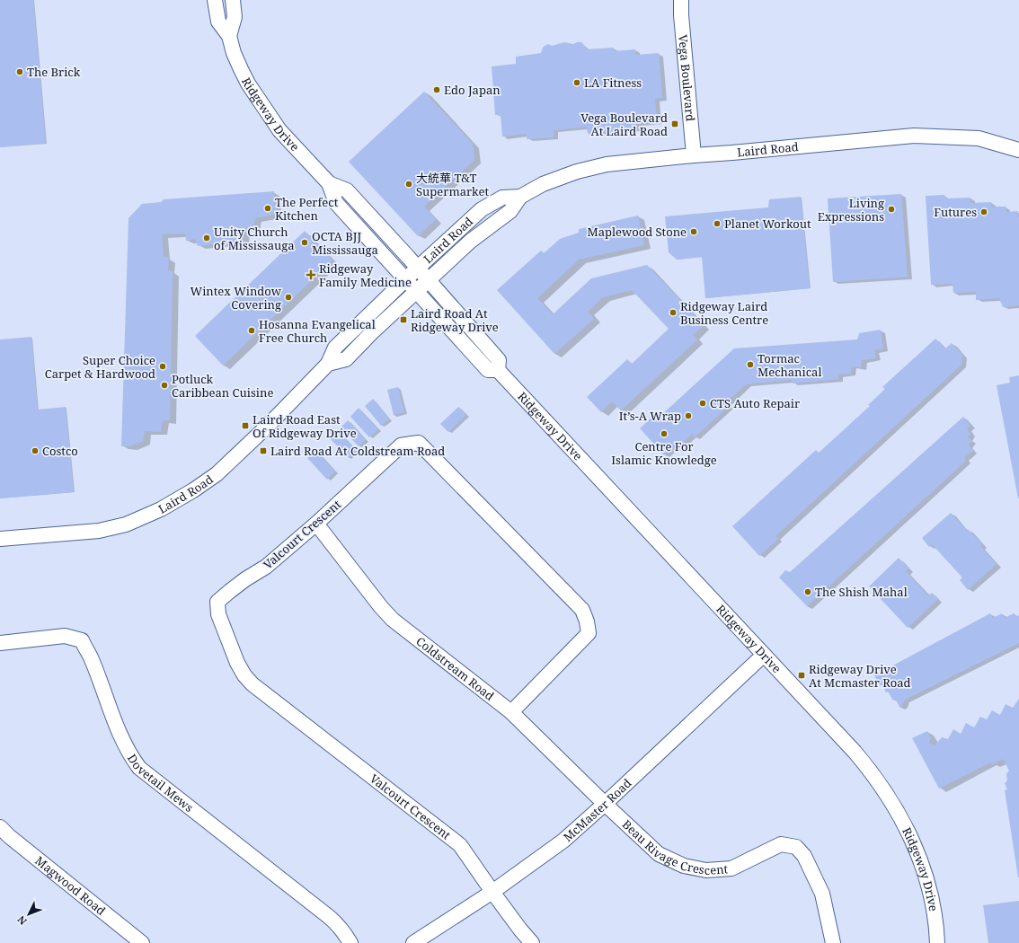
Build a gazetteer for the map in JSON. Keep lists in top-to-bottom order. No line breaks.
{"streets":{"street":["Vega Boulevard","Ridgeway Drive","Laird Road","Valcourt Crescent","Coldstream Road","Dovetail Mews","McMaster Road","Beau Rivage Crescent","Magwood Road"]},"crossings":[["Vega Boulevard","Laird Road"],["Ridgeway Drive","Laird Road"],["Ridgeway Drive","McMaster Road"],["Valcourt Crescent","Coldstream Road"],["Valcourt Crescent","McMaster Road"],["Coldstream Road","McMaster Road"],["Coldstream Road","Beau Rivage Crescent"],["McMaster Road","Beau Rivage Crescent"]],"places":{"other":["The Brick","LA Fitness","Edo Japan","大統華 T&T Supermarket","The Perfect Kitchen","Living Expressions","Futures","Planet Workout","Maplewood Stone","Unity Church of Mississauga","OCTA BJJ Mississauga","Wintex Window Covering","Ridgeway Laird Business Centre","Hosanna Evangelical Free Church","Tormac Mechanical","Super Choice Carpet & Hardwood","Potluck Caribbean Cuisine","CTS Auto Repair","It’s-A Wrap","Centre For Islamic Knowledge","Costco","The Shish Mahal"],"transit":["Vega Boulevard At Laird Road","Laird Road At Ridgeway Drive","Laird Road East Of Ridgeway Drive","Laird Road At Coldstream Road","Ridgeway Drive At Mcmaster Road"],"health":["Ridgeway Family Medicine"]},"north":"bottom left"}
